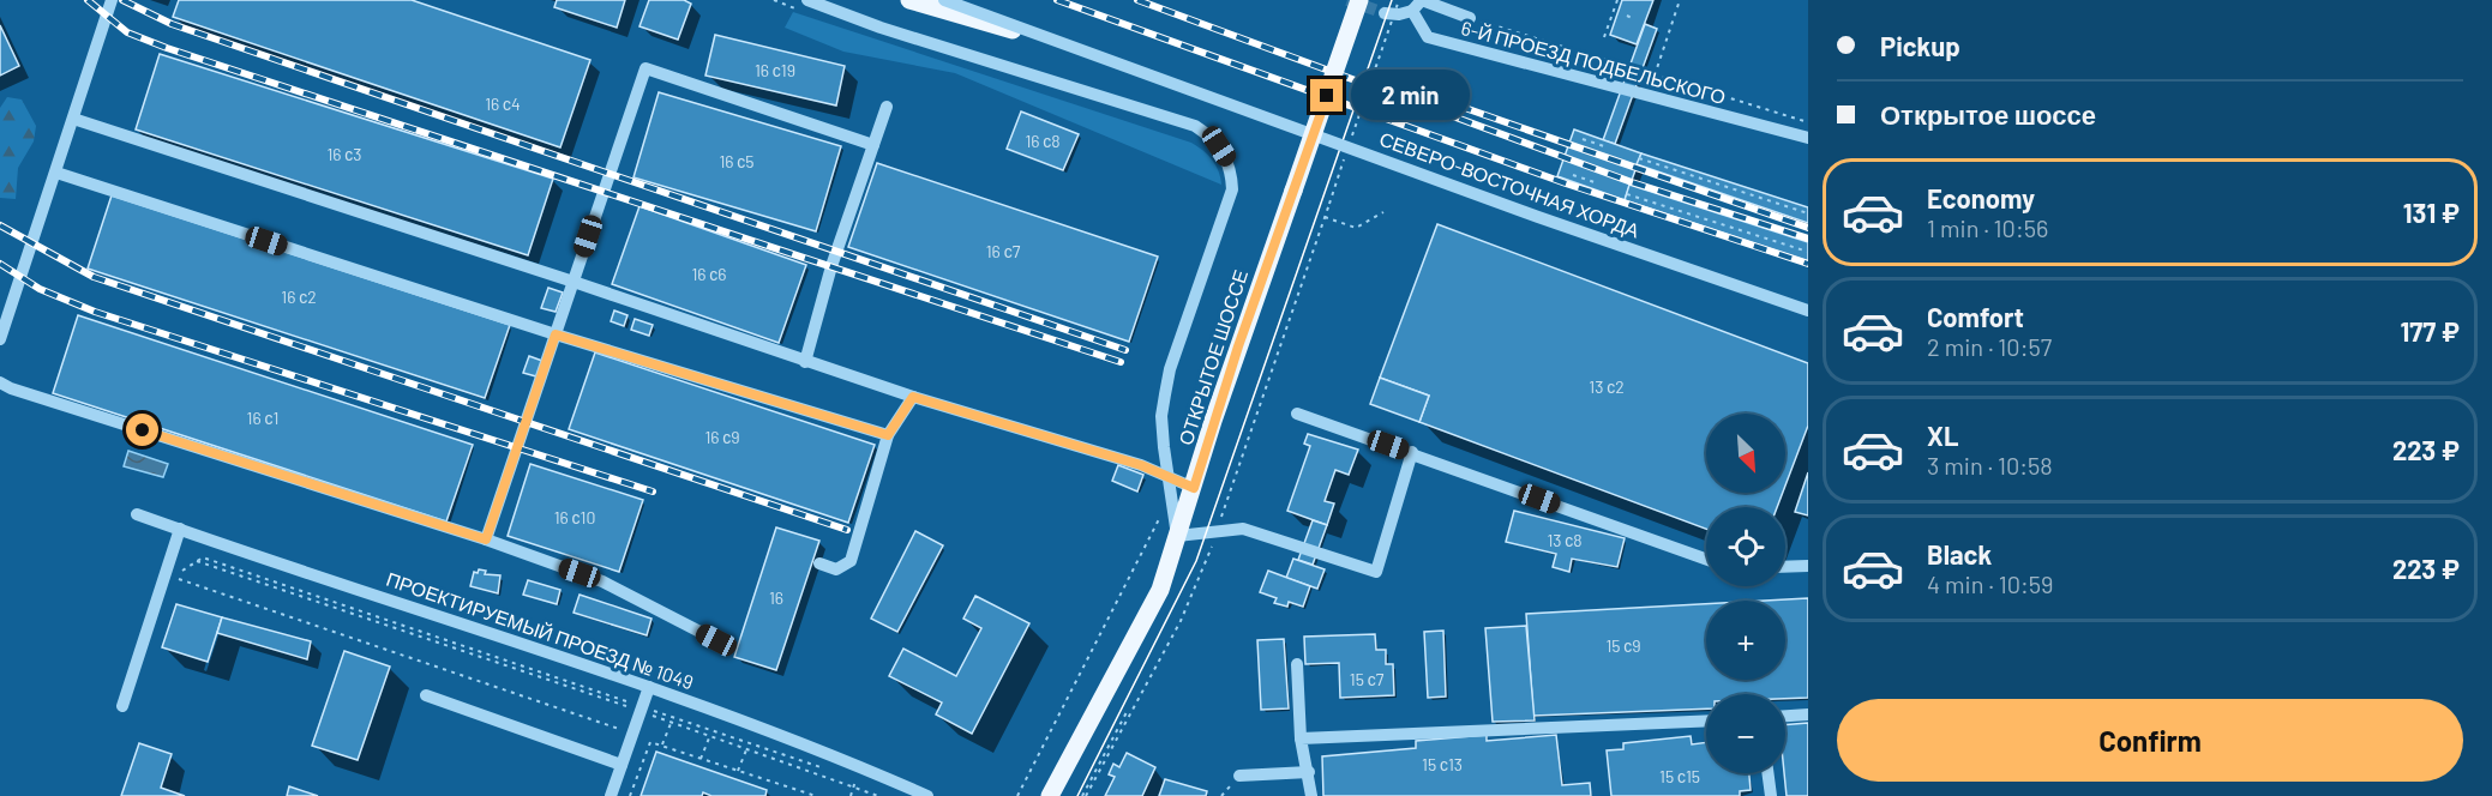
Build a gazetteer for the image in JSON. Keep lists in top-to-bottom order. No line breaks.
{"streets":{"main road":["СЕВЕРО-ВОСТОЧНАЯ ХОРДА","ОТКРЫТОЕ ШОССЕ"],"street":["6-Й ПРОЕЗД ПОДБЕЛЬСКОГО","ПРОЕКТИРУЕМЫЙ ПРОЕЗД № 1049"]},"house_numbers":["16 с19","16 с4","16 с8","16 с3","16 с5","16 с7","16 с6","16 с2","13 с2","16 с1","16 с9","16 с10","13 с8","16","15 с9","15 с7","15 с13","15 с15"],"north":"bottom right","page":{"banner":["Pickup","Открытое шоссе"],"bubble":"2 min","list":[{"name":"Economy","note":"1 min · 10:56","value":"131 ₽"},{"name":"Comfort","note":"2 min · 10:57","value":"177 ₽"},{"name":"XL","note":"3 min · 10:58","value":"223 ₽"},{"name":"Black","note":"4 min · 10:59","value":"223 ₽"}],"map_buttons":["+","−"],"buttons":"Confirm"}}
